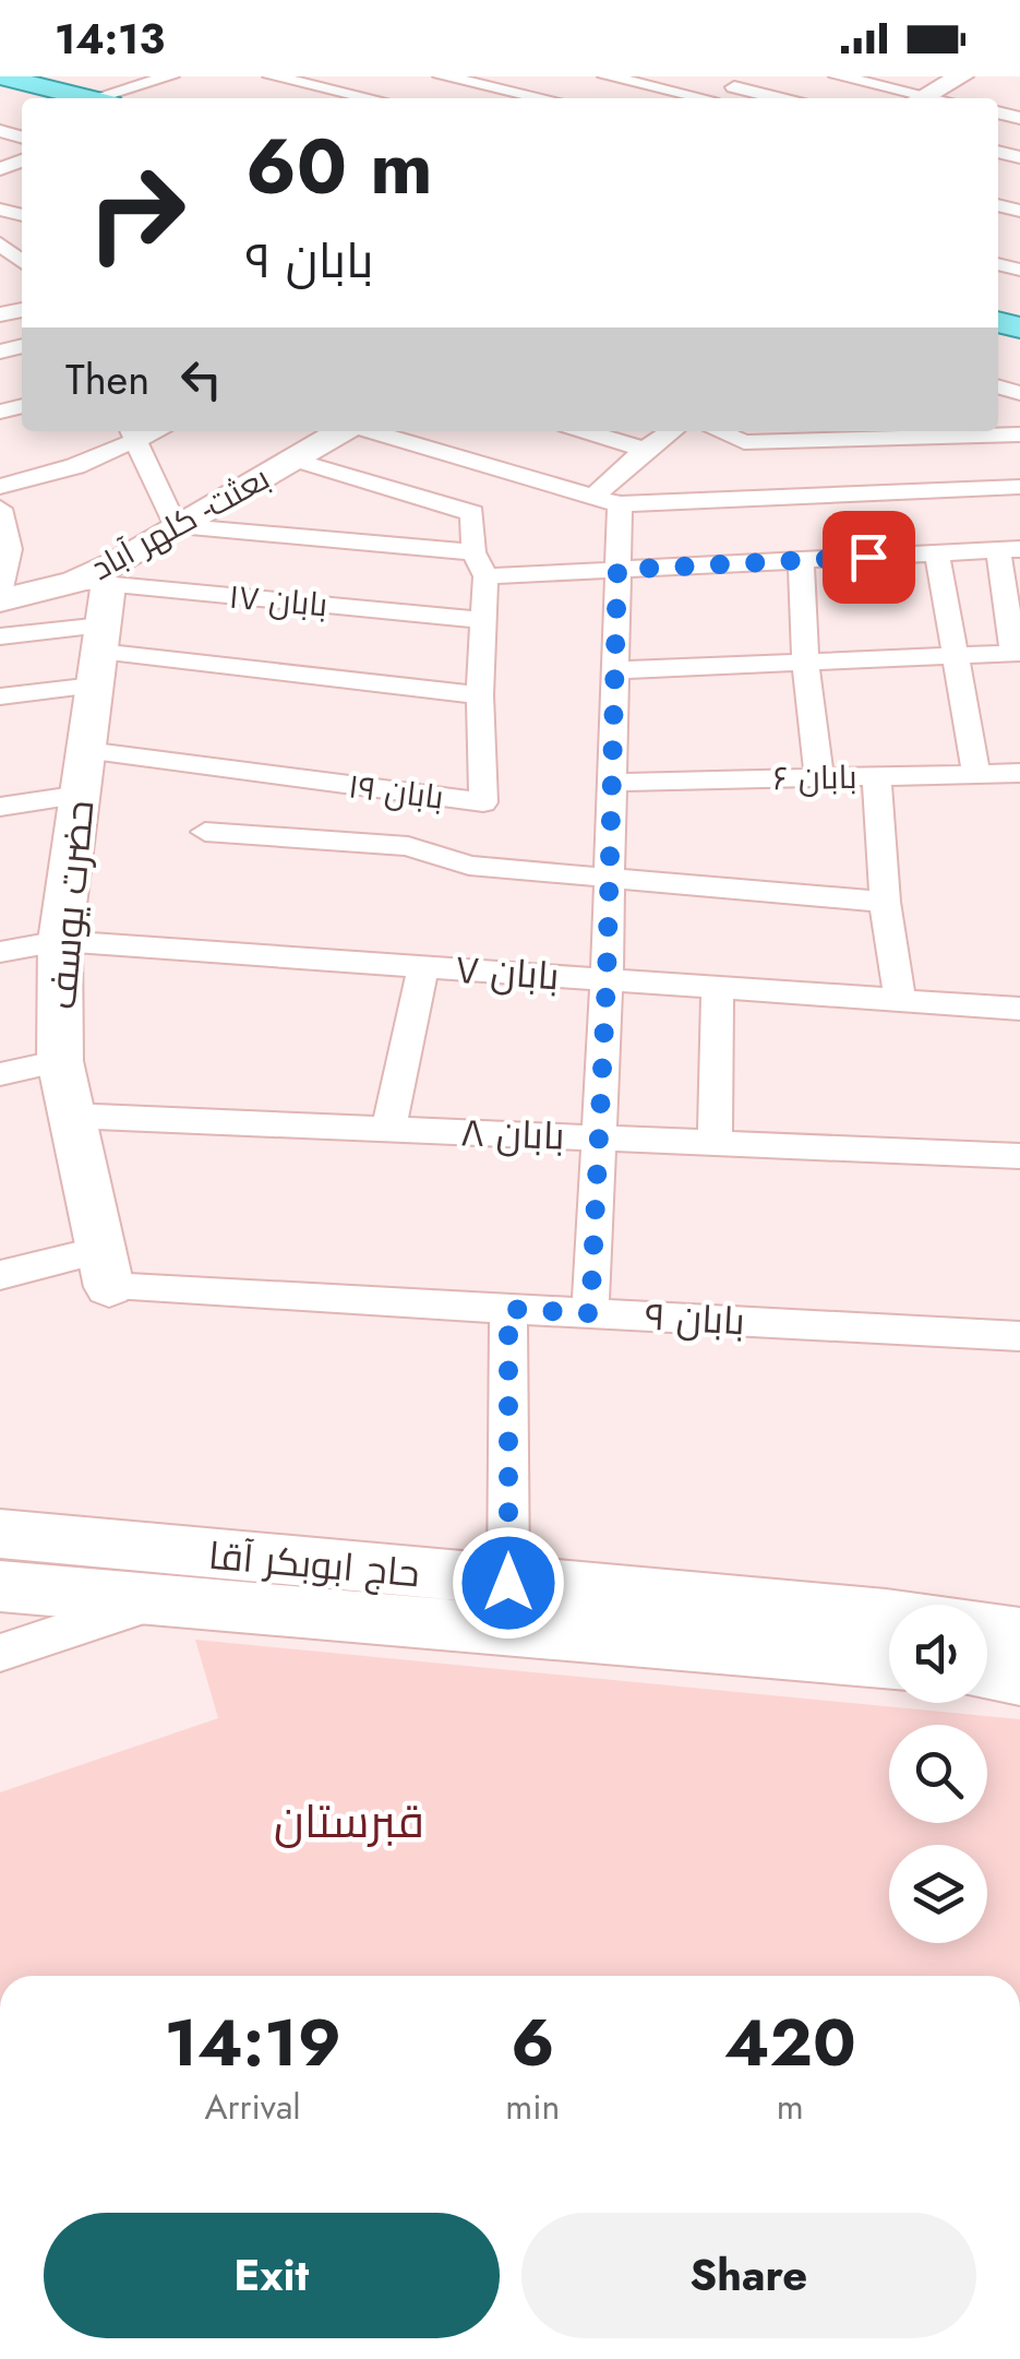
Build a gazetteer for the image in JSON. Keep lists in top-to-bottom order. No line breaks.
{"streets":{"street":["بعثت- کلهر آباد","بابان ۱۷","بابان ۶","بابان ۱۹","حضرت یوسف","بابان ۷","بابان ۸","بابان ۹","حاج ابوبکر آقا"]},"crossings":[["بعثت- کلهر آباد","بابان ۱۷"],["بعثت- کلهر آباد","بابان ۱۹"],["بعثت- کلهر آباد","حضرت یوسف"],["بابان ۱۷","بابان ۱۹"],["بابان ۱۷","حضرت یوسف"],["بابان ۱۹","حضرت یوسف"],["حضرت یوسف","بابان ۷"],["حضرت یوسف","بابان ۸"],["حضرت یوسف","بابان ۹"]],"parks":["قبرستان"],"page":{"status":"14:13","turn":["60 m","بابان ۹"],"then":"Then","eta":["14:19","Arrival","6","min","420","m"],"buttons":["Exit","Share"]}}
